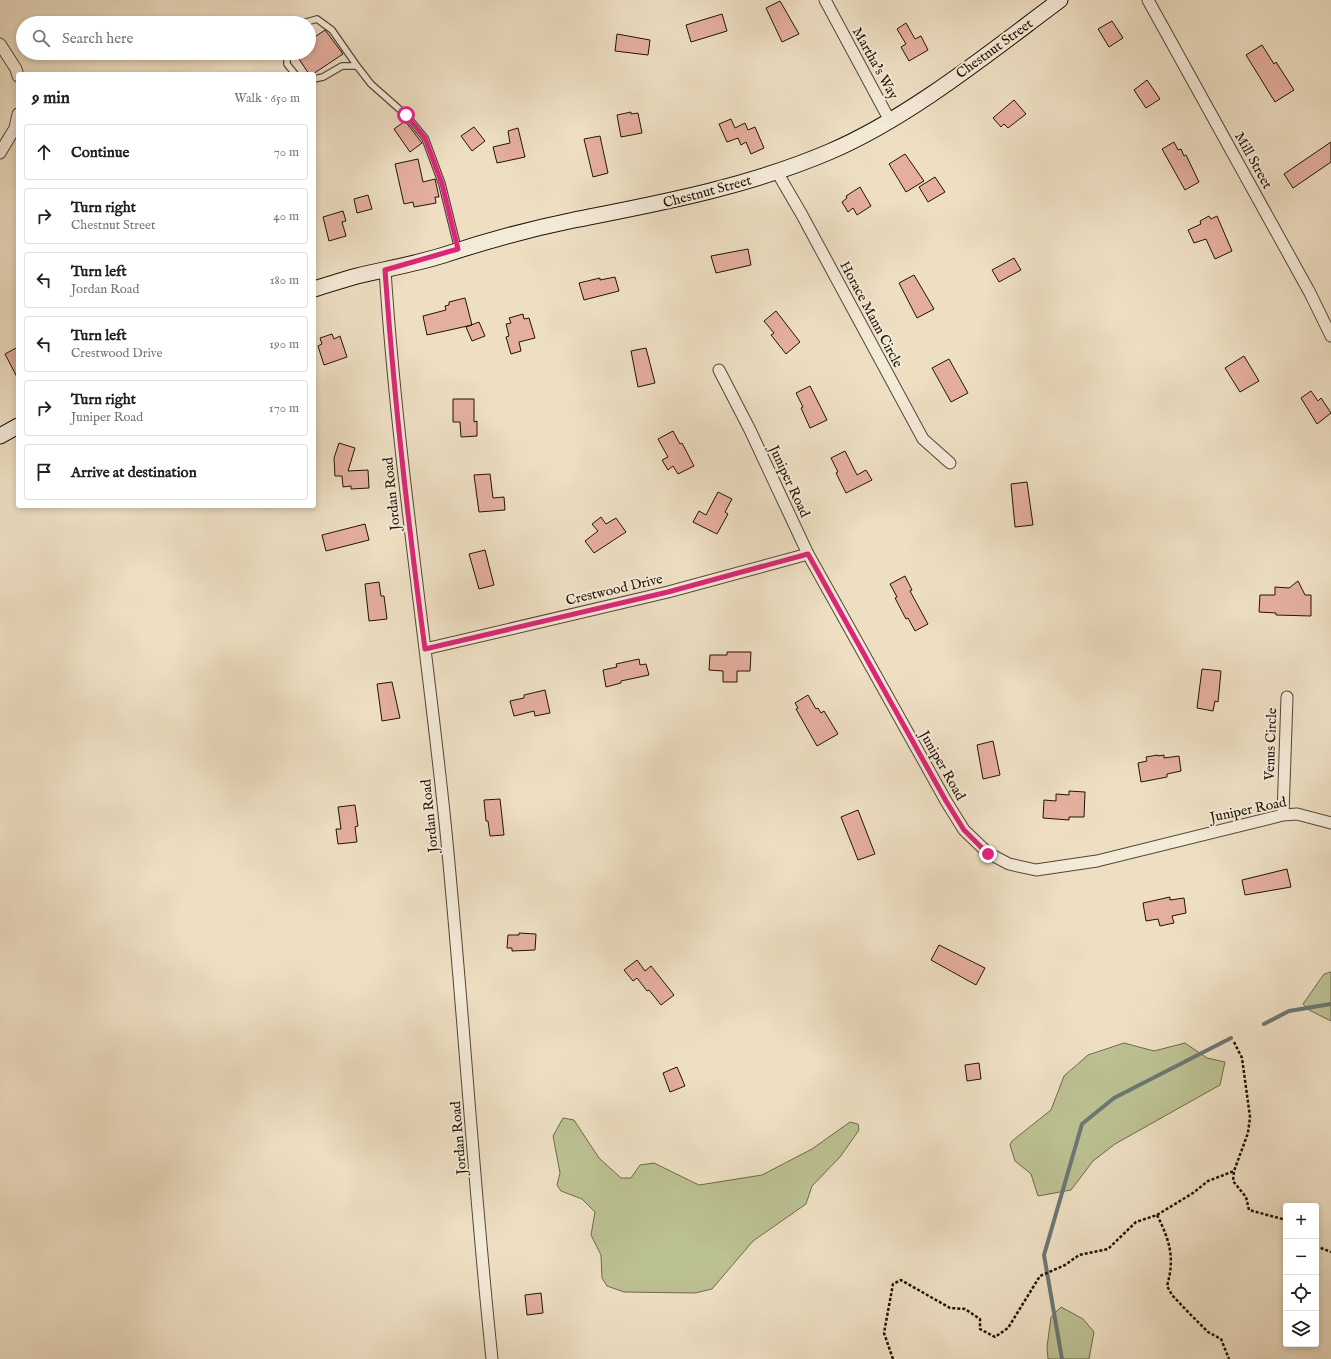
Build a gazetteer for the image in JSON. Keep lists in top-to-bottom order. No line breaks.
{"streets":{"main road":["Chestnut Street"],"street":["Martha's Way","Mill Street","Horace Mann Circle","Juniper Road","Jordan Road","Crestwood Drive","Venus Circle"]},"crossings":[["Chestnut Street","Martha's Way"],["Chestnut Street","Horace Mann Circle"],["Chestnut Street","Jordan Road"],["Juniper Road","Crestwood Drive"],["Juniper Road","Venus Circle"],["Jordan Road","Crestwood Drive"]],"page":{"search":"Search here","heading":["9 min","Walk · 650 m"],"list":[["Continue","70 m"],["Turn right","Chestnut Street","40 m"],["Turn left","Jordan Road","180 m"],["Turn left","Crestwood Drive","190 m"],["Turn right","Juniper Road","170 m"],"Arrive at destination"],"map_buttons":["+","−"]}}
